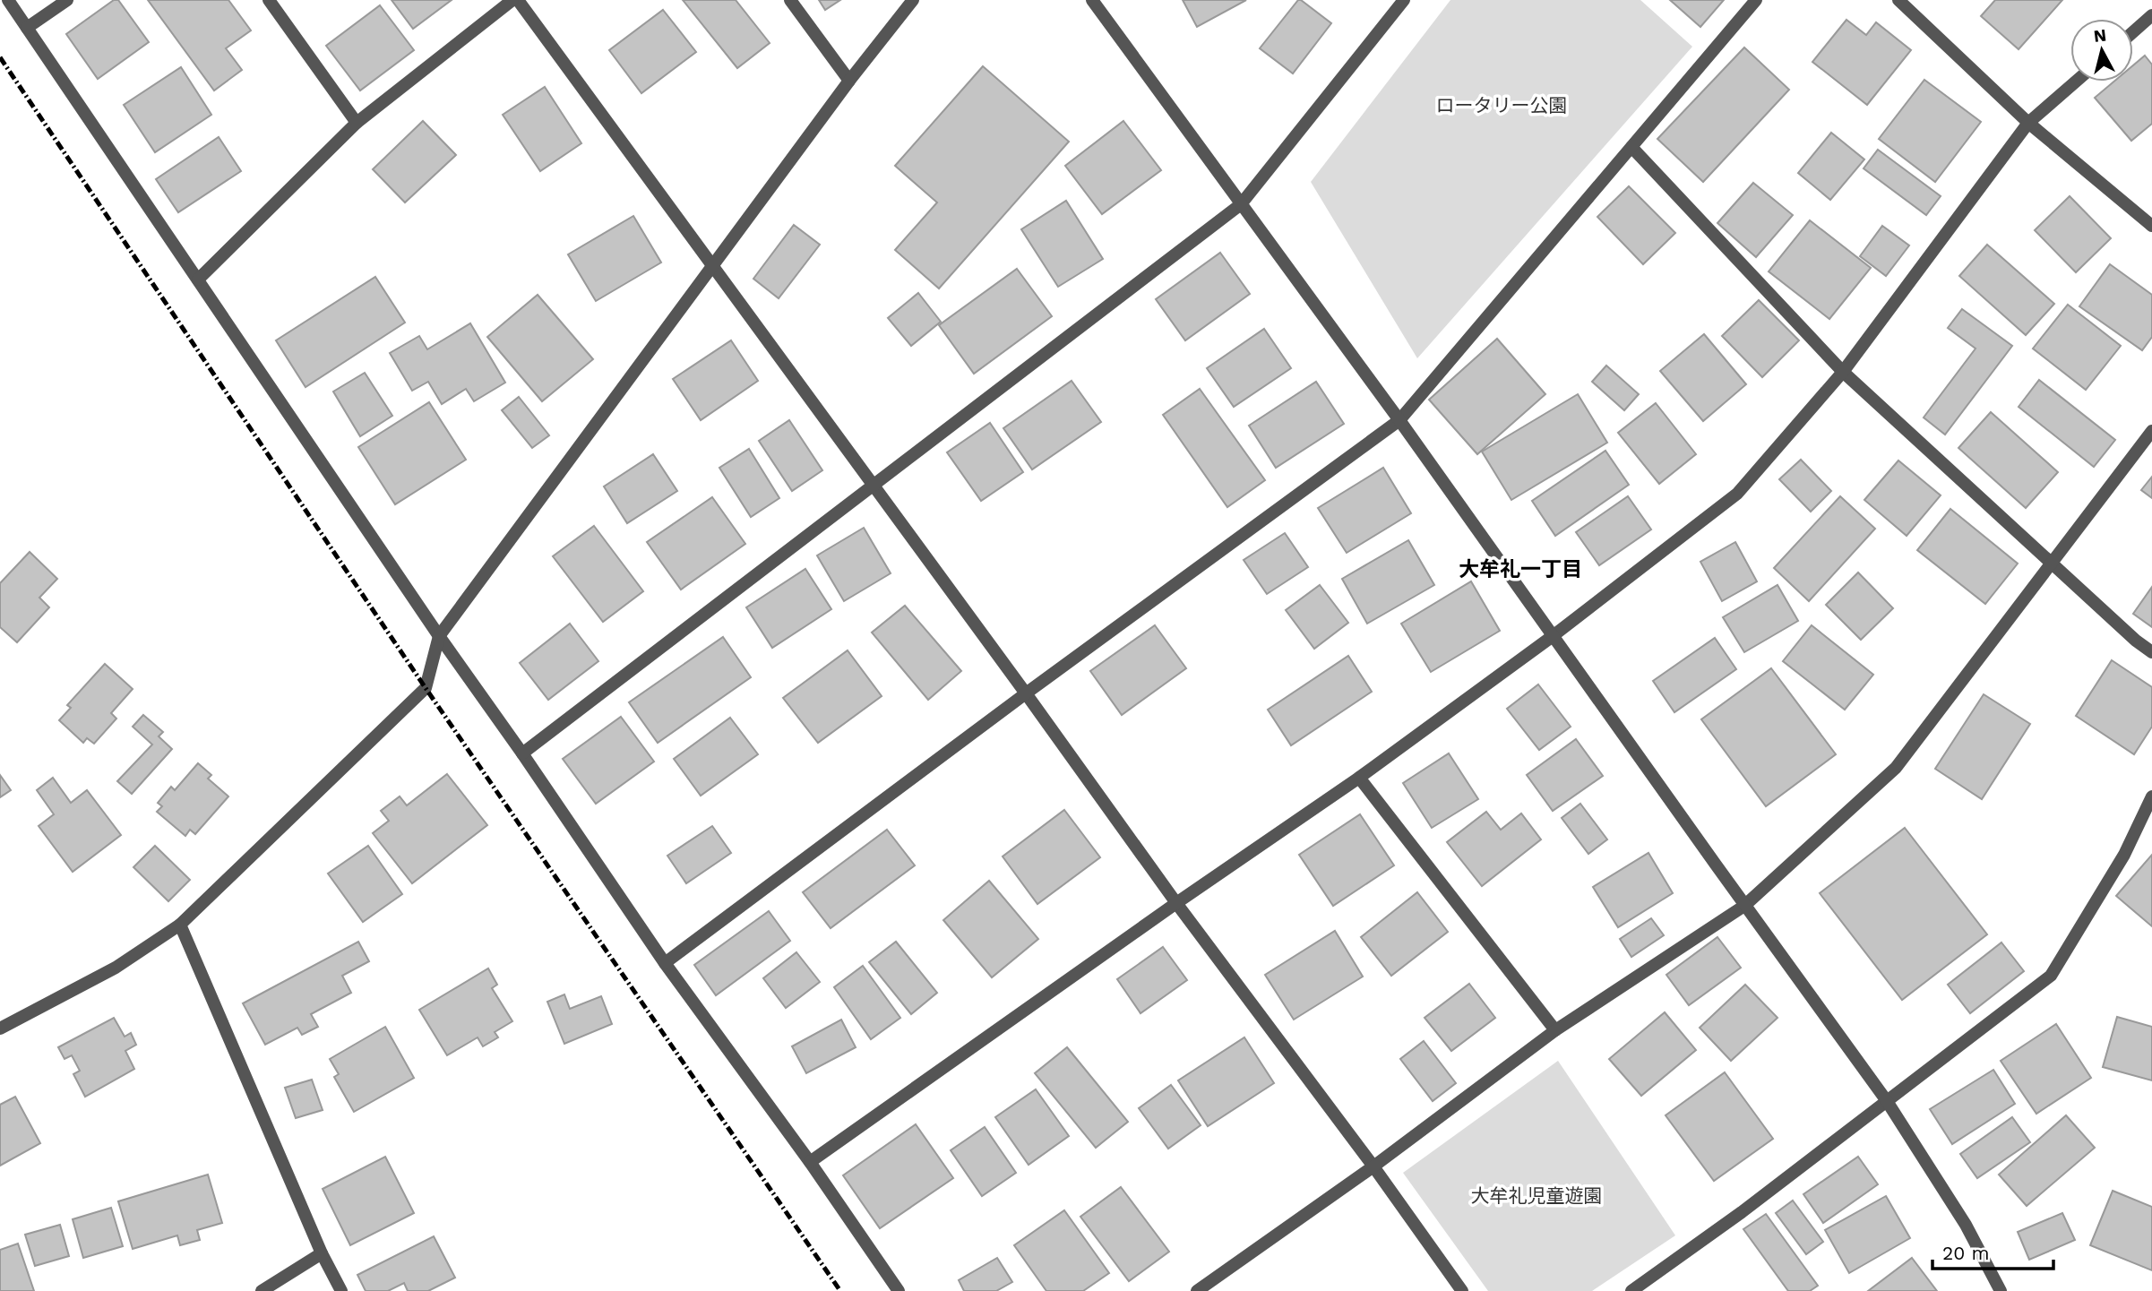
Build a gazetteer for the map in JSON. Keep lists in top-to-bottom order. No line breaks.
{"districts":["大牟礼一丁目"],"parks":["ロータリー公園","大牟礼児童遊園"],"scale_bar":"20 m","north":"top"}
